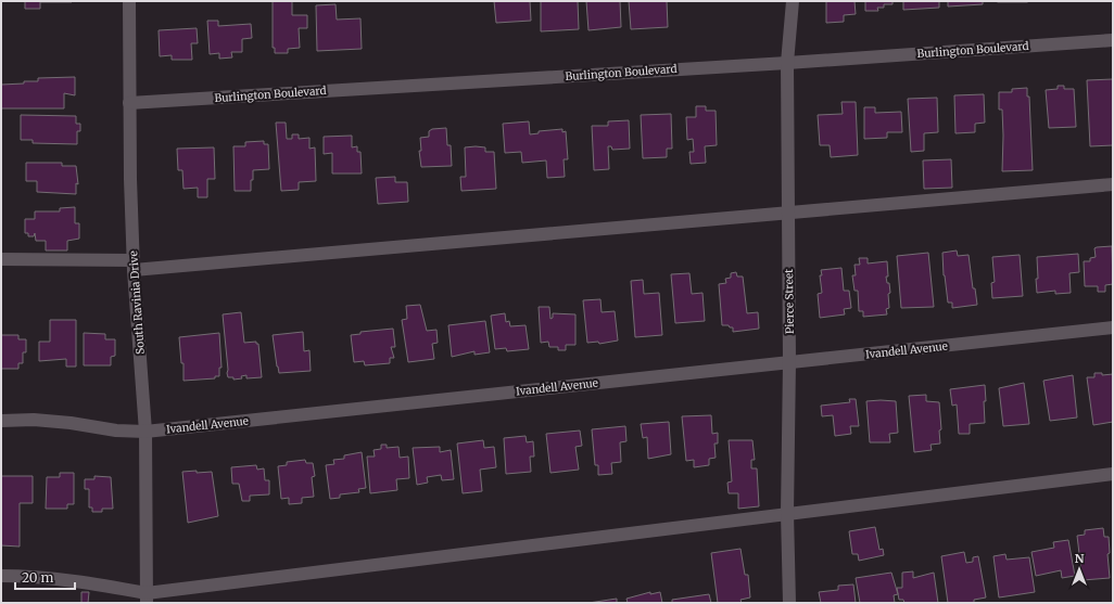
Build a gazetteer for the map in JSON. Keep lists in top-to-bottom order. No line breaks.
{"streets":{"street":["Burlington Boulevard","Pierce Street","South Ravinia Drive","Ivandell Avenue"]},"crossings":[["Burlington Boulevard","Pierce Street"],["Burlington Boulevard","South Ravinia Drive"],["Pierce Street","Ivandell Avenue"],["South Ravinia Drive","Ivandell Avenue"]],"scale_bar":"20 m","north":"top"}
